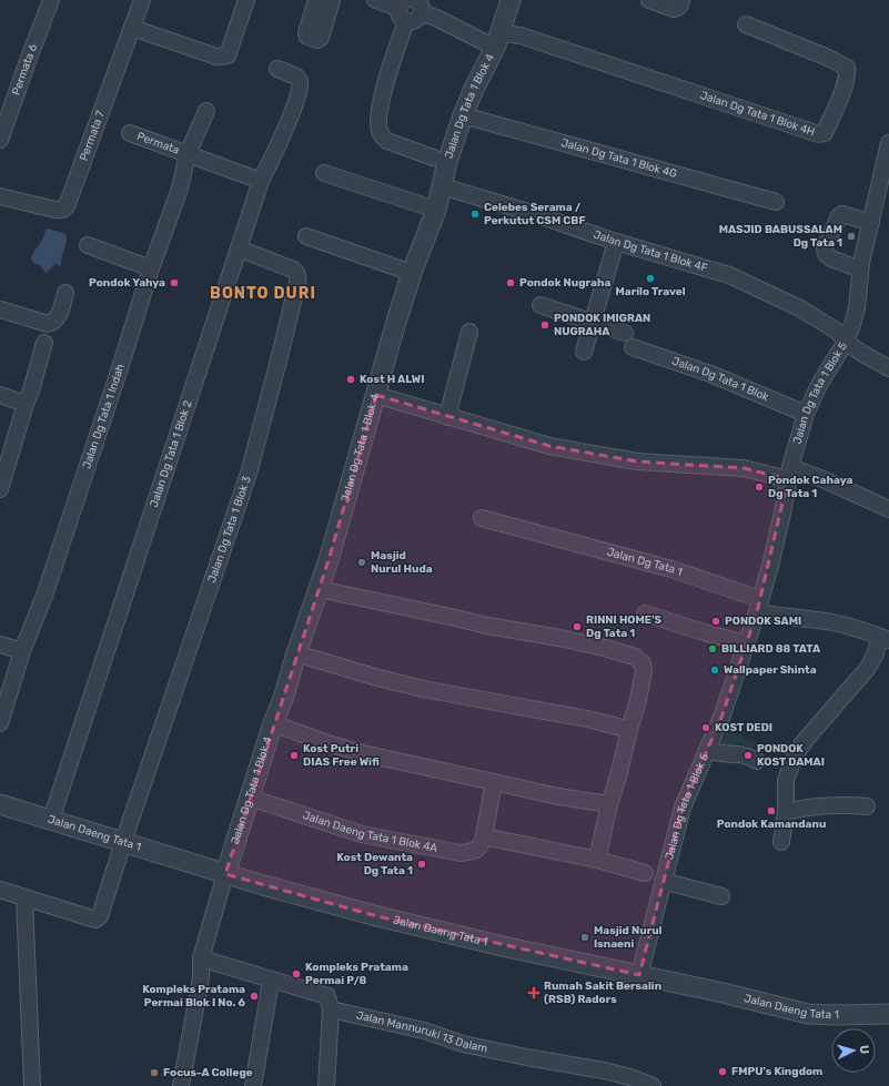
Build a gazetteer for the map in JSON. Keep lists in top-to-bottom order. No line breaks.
{"streets":{"street":["Permata 6","Jalan Dg Tata 1 Blok 4","Jalan Dg Tata 1 Blok 4H","Permata 7","Permata","Jalan Dg Tata 1 Blok 4G","Jalan Dg Tata 1 Blok 4F","Jalan Dg Tata 1 Blok","Jalan Dg Tata 1 Blok 5","Jalan Dg Tata 1 Indah","Jalan Dg Tata 1 Blok 2","Jalan Dg Tata 1 Blok 3","Jalan Dg Tata 1","Jalan Daeng Tata 1 Blok 4A","Jalan Daeng Tata 1","Jalan Mannuruki 13 Dalam"]},"crossings":[["Jalan Dg Tata 1 Blok 4","Jalan Dg Tata 1 Blok 4H"],["Jalan Dg Tata 1 Blok 4","Jalan Dg Tata 1 Blok 4G"],["Jalan Dg Tata 1 Blok 4","Jalan Dg Tata 1 Blok 4F"],["Jalan Dg Tata 1 Blok 4","Jalan Daeng Tata 1 Blok 4A"],["Jalan Dg Tata 1 Blok 4","Jalan Daeng Tata 1"],["Permata","Jalan Dg Tata 1 Indah"],["Permata","Jalan Dg Tata 1 Blok 2"],["Jalan Dg Tata 1 Blok 4F","Jalan Dg Tata 1 Blok 5"],["Jalan Dg Tata 1 Blok","Jalan Dg Tata 1 Blok 5"],["Jalan Dg Tata 1 Blok 5","Jalan Dg Tata 1"],["Jalan Dg Tata 1 Blok 5","Jalan Daeng Tata 1"],["Jalan Dg Tata 1 Blok 2","Jalan Dg Tata 1 Blok 3"],["Jalan Dg Tata 1 Blok 2","Jalan Daeng Tata 1"],["Jalan Dg Tata 1 Blok 3","Jalan Daeng Tata 1"]],"districts":["BONTO DURI"],"places":{"other":["Celebes Serama / Perkutut CSM CBF","MASJID BABUSSALAM Dg Tata 1","Marilo Travel","Pondok Yahya","Pondok Nugraha","PONDOK IMIGRAN NUGRAHA","Kost H ALWI","Pondok Cahaya Dg Tata 1","Masjid Nurul Huda","PONDOK SAMI","RINNI HOME'S Dg Tata 1","BILLIARD 88 TATA","Wallpaper Shinta","KOST DEDI","Kost Putri DIAS Free Wifi","PONDOK KOST DAMAI","Pondok Kamandanu","Kost Dewanta Dg Tata 1","Masjid Nurul Isnaeni","Kompleks Pratama Permai P/8","Kompleks Pratama Permai Blok I No. 6","FMPU's Kingdom","Focus-A College"],"health":["Rumah Sakit Bersalin (RSB) Radors"]},"north":"right"}
